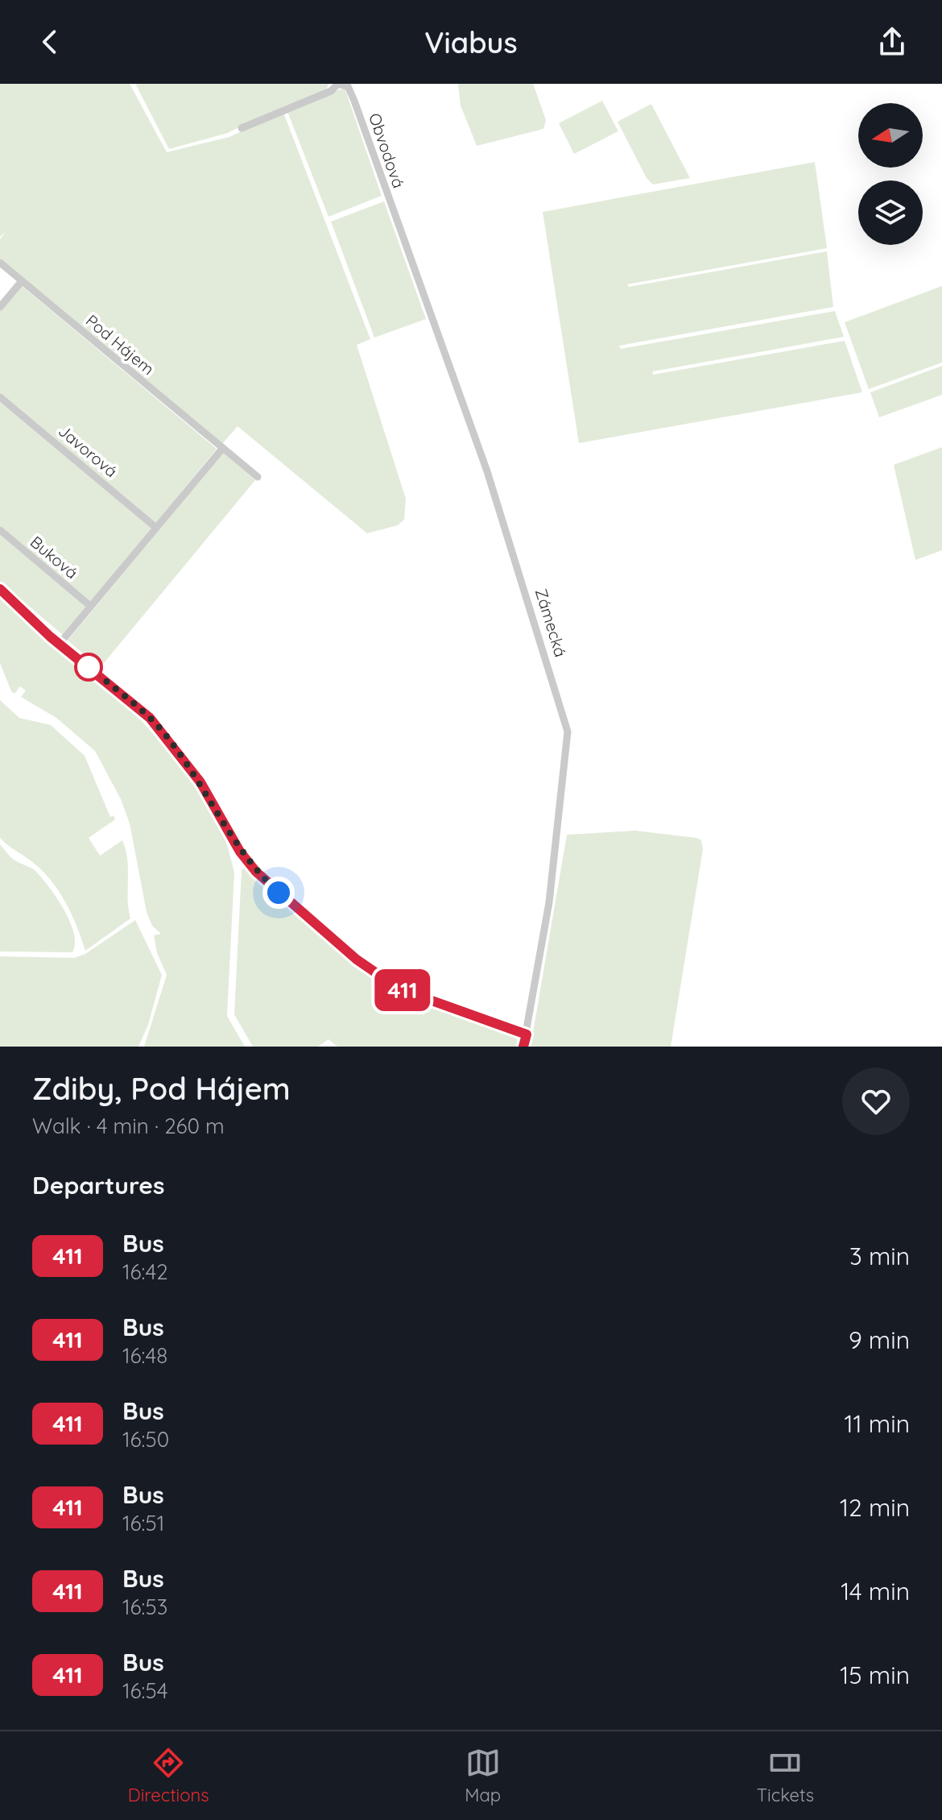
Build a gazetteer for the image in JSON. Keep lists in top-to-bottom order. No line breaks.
{"streets":{"street":["Obvodová","Pod Hájem","Javorová","Buková","Zámecká"]},"crossings":[["Obvodová","Zámecká"]],"lines":["bus line 411"],"north":"left","page":{"header":"Viabus","on_map":"411","heading":[["Zdiby, Pod Hájem","Walk · 4 min · 260 m"],"Departures"],"list":[{"mark":"411","name":"Bus","note":"16:42","value":"3 min"},{"mark":"411","name":"Bus","note":"16:48","value":"9 min"},{"mark":"411","name":"Bus","note":"16:50","value":"11 min"},{"mark":"411","name":"Bus","note":"16:51","value":"12 min"},{"mark":"411","name":"Bus","note":"16:53","value":"14 min"},{"mark":"411","name":"Bus","note":"16:54","value":"15 min"}],"tabs":["Directions","Map","Tickets"]}}
